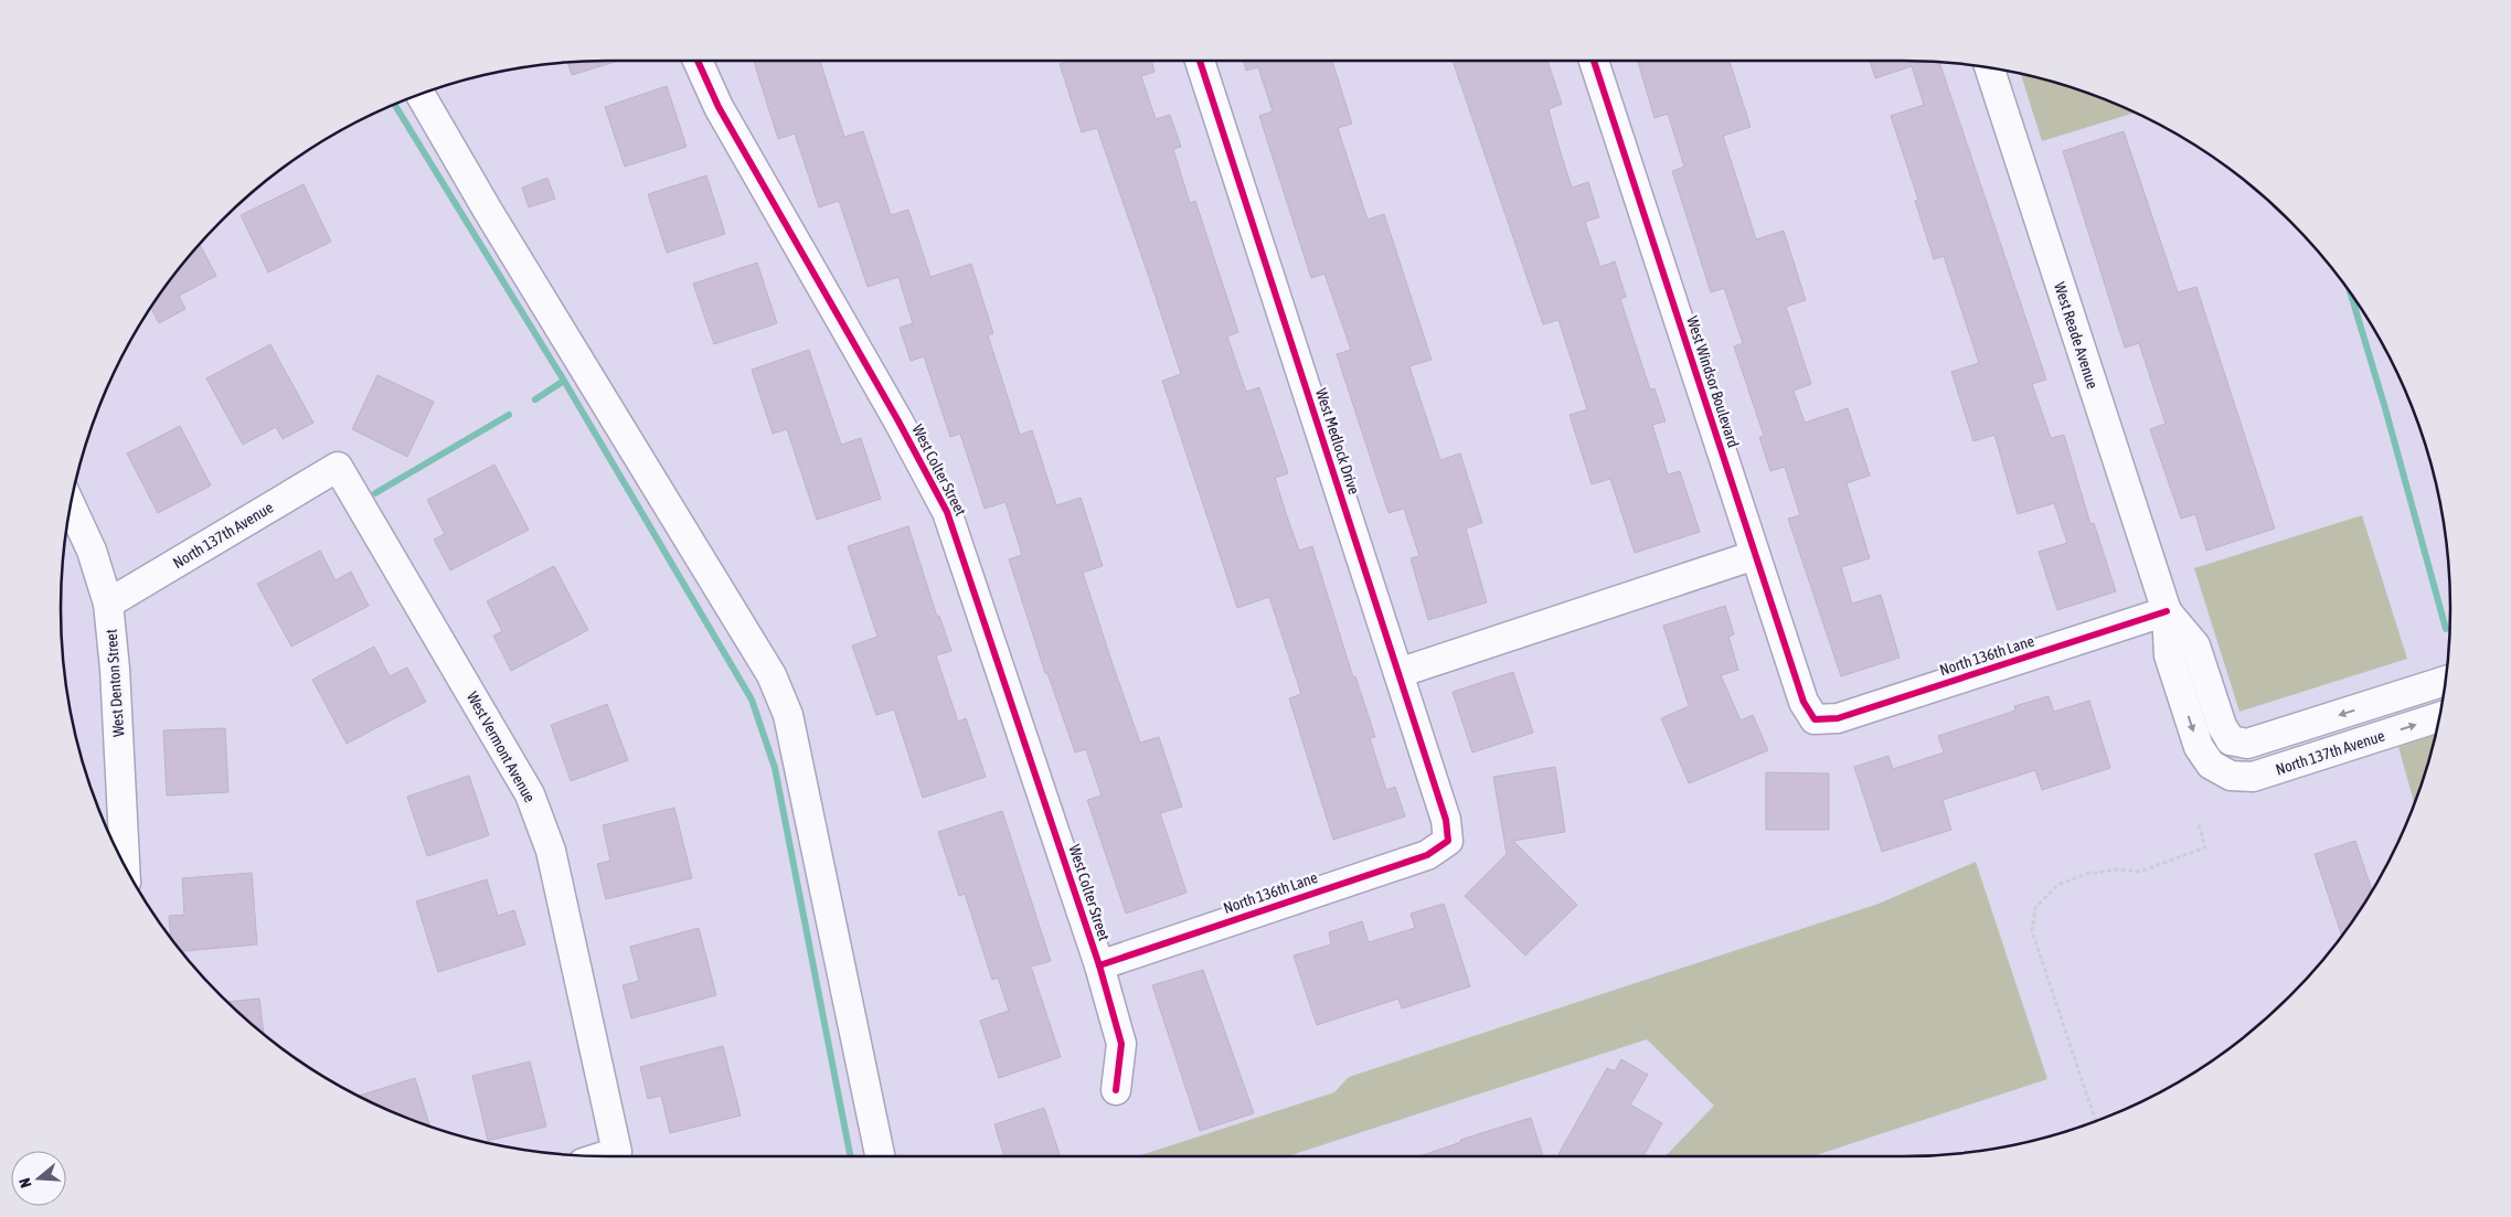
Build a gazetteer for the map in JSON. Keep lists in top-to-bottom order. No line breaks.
{"streets":{"street":["West Reade Avenue","West Windsor Boulevard","West Medlock Drive","West Colter Street","North 137th Avenue","North 136th Lane","West Denton Street","West Vermont Avenue"]},"crossings":[["West Reade Avenue","North 137th Avenue"],["West Reade Avenue","North 136th Lane"],["West Windsor Boulevard","North 136th Lane"],["West Medlock Drive","North 136th Lane"],["West Colter Street","North 136th Lane"],["North 137th Avenue","West Denton Street"],["North 137th Avenue","West Vermont Avenue"]],"north":"left"}
